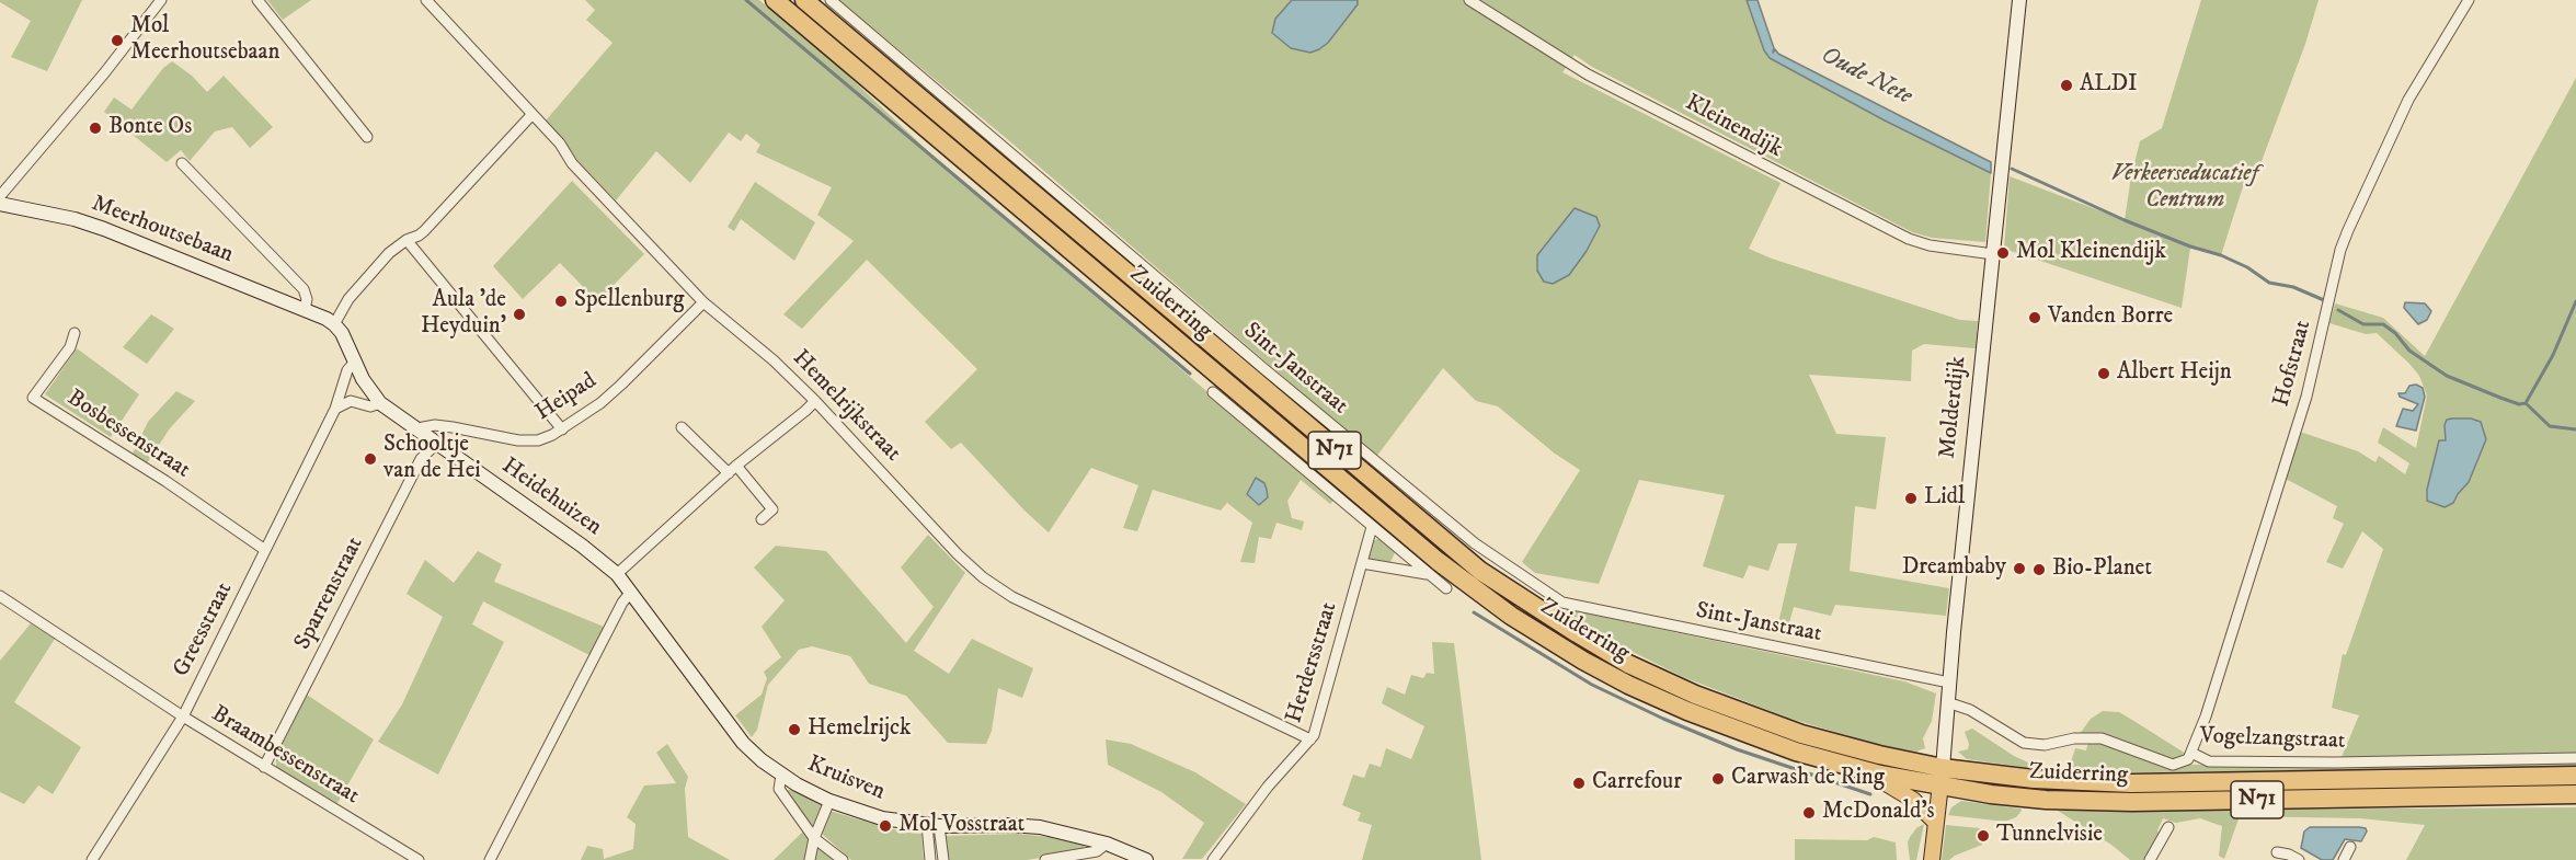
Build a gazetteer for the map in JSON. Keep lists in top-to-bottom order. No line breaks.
{"streets":{"highway":["Zuiderring","N71"],"main road":["Molderdijk"],"street":["Kleinendijk","Meerhoutsebaan","Hofstraat","Sint-Janstraat","Heipad","Hemelrijkstraat","Bosbessenstraat","Heidehuizen","Sparrenstraat","Greesstraat","Herdersstraat","Vogelzangstraat","Braambessenstraat","Kruisven"]},"crossings":[["Kleinendijk","Molderdijk"],["Zuiderring","Molderdijk"],["Hofstraat","Vogelzangstraat"],["Sint-Janstraat","Molderdijk"],["Heipad","Hemelrijkstraat"],["Heipad","Heidehuizen"],["Hemelrijkstraat","Herdersstraat"],["Molderdijk","Vogelzangstraat"],["Bosbessenstraat","Greesstraat"],["Heidehuizen","Sparrenstraat"],["Heidehuizen","Greesstraat"],["Heidehuizen","Kruisven"],["Sparrenstraat","Braambessenstraat"],["Greesstraat","Braambessenstraat"]],"water":["Oude Nete"],"parks":["Verkeerseducatief Centrum"],"places":["Mol Meerhoutsebaan","ALDI","Bonte Os","Mol Kleinendijk","Spellenburg","Aula 'de Heyduin'","Vanden Borre","Albert Heijn","Schooltje van de Hei","Lidl","Dreambaby","Bio-Planet","Hemelrijck","Carwash de Ring","Carrefour","McDonald's","Mol Vosstraat","Tunnelvisie"]}
